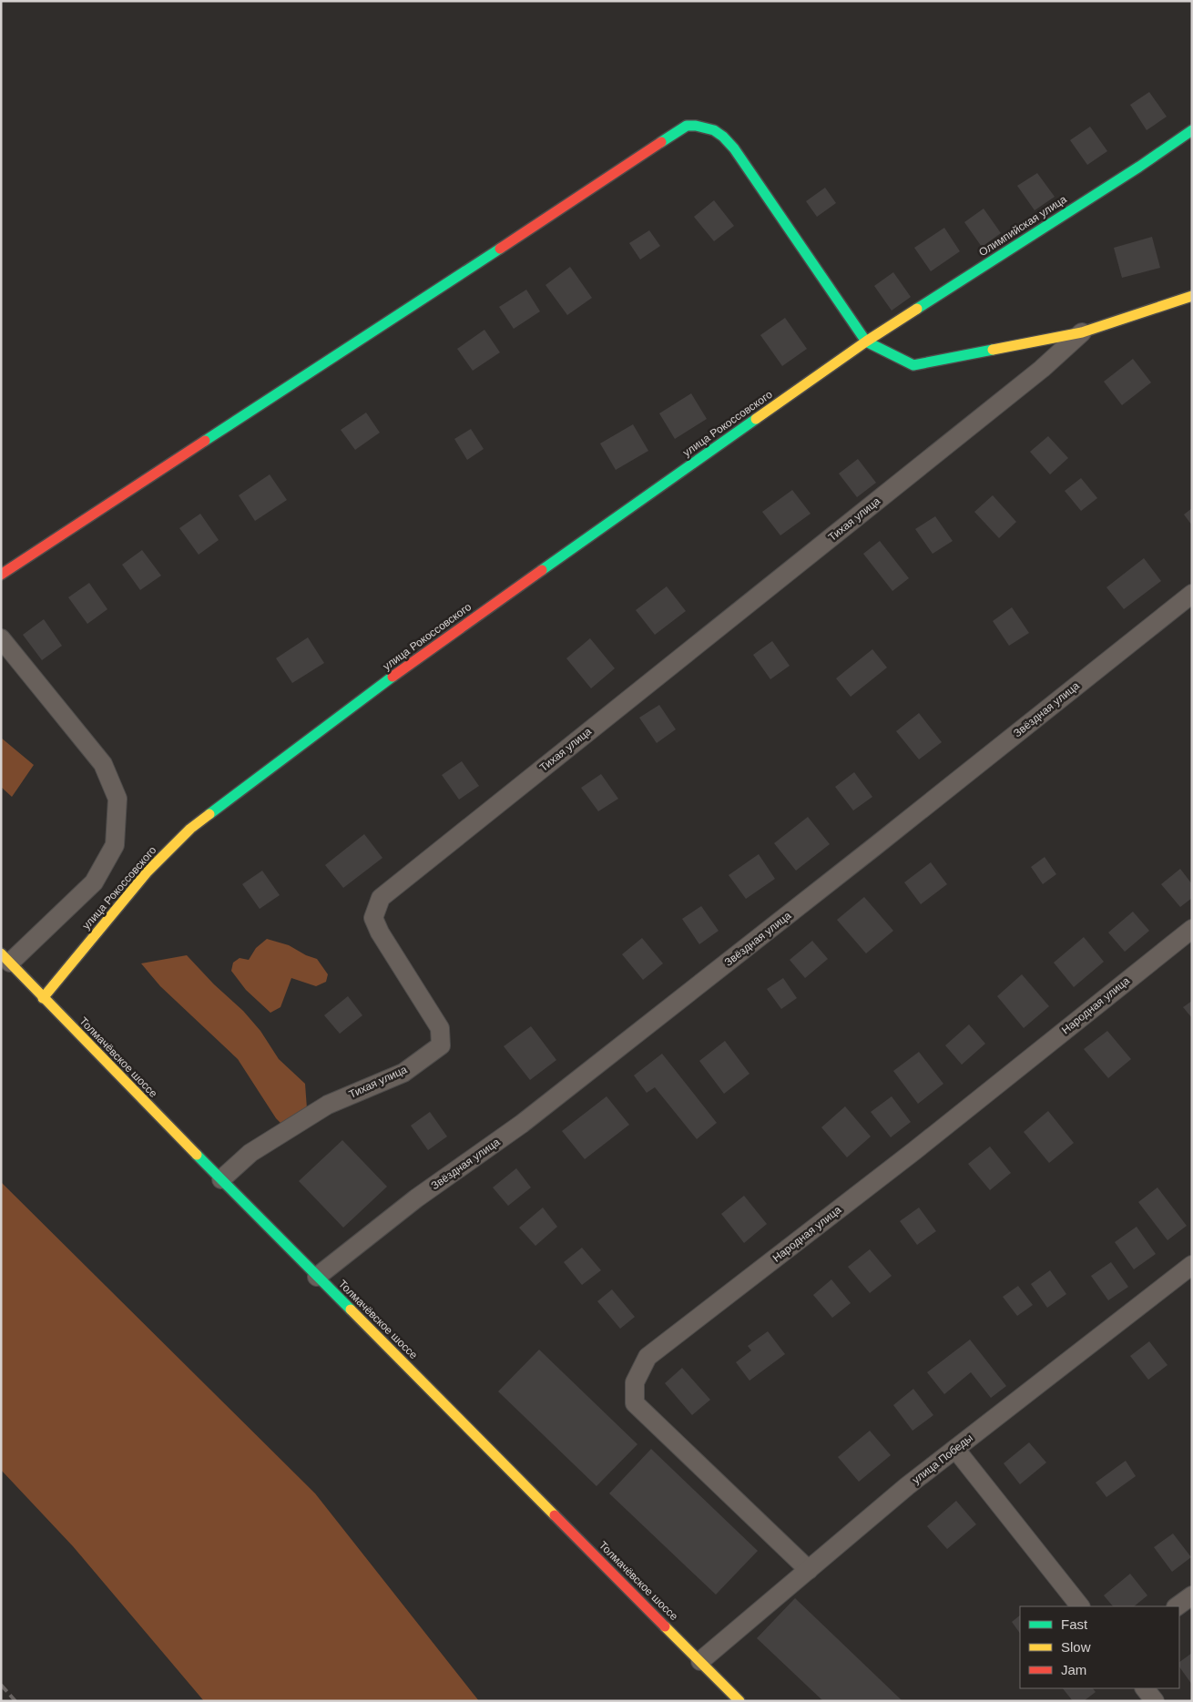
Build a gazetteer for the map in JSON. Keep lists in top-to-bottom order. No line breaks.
{"streets":{"street":["Олимпийская улица","улица Рокоссовского","Тихая улица","Звёздная улица","Народная улица","Толмачёвское шоссе","улица Победы"]},"crossings":[["Олимпийская улица","улица Рокоссовского"],["улица Рокоссовского","Толмачёвское шоссе"],["Тихая улица","Толмачёвское шоссе"],["Звёздная улица","Толмачёвское шоссе"],["Народная улица","улица Победы"],["Толмачёвское шоссе","улица Победы"]],"legend":["Fast","Slow","Jam"]}
